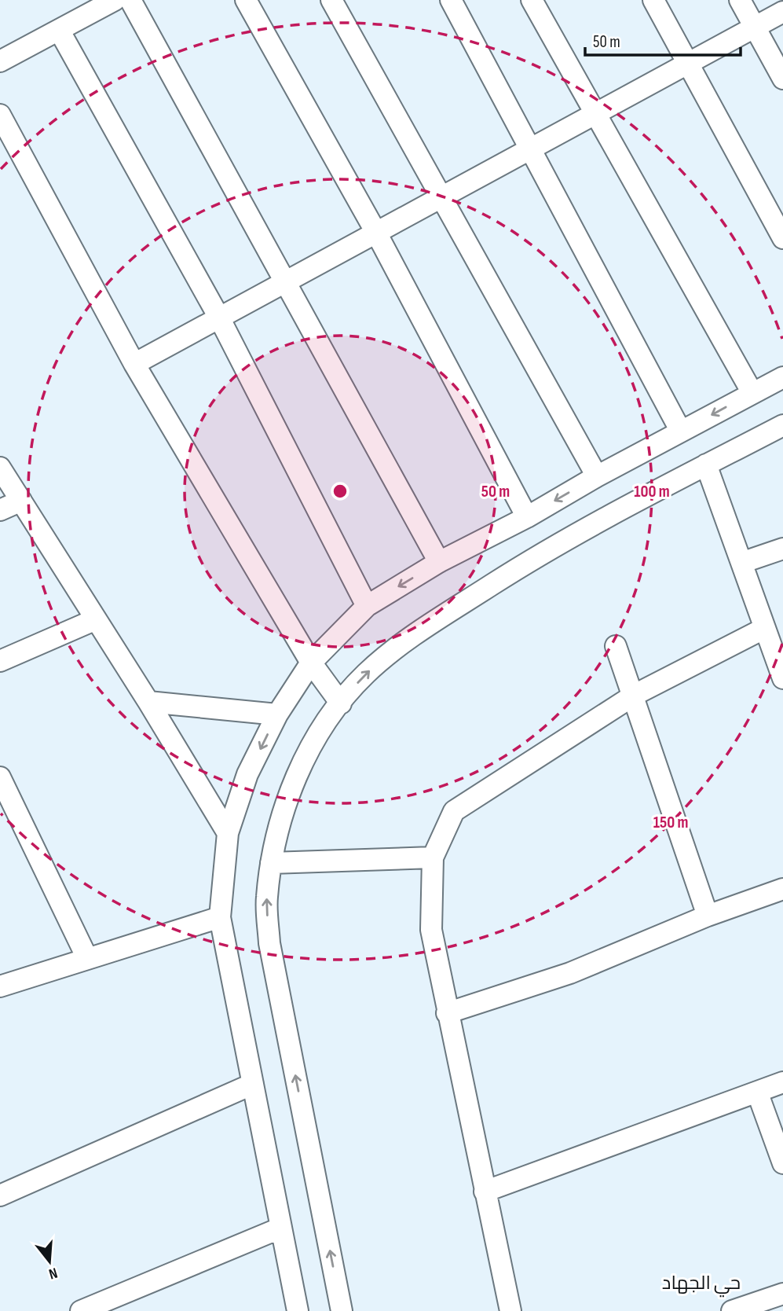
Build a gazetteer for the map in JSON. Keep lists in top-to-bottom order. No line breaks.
{"districts":["حي الجهاد"],"scale_bar":"50 m","north":"bottom","rings":["50 m","100 m","150 m"]}
